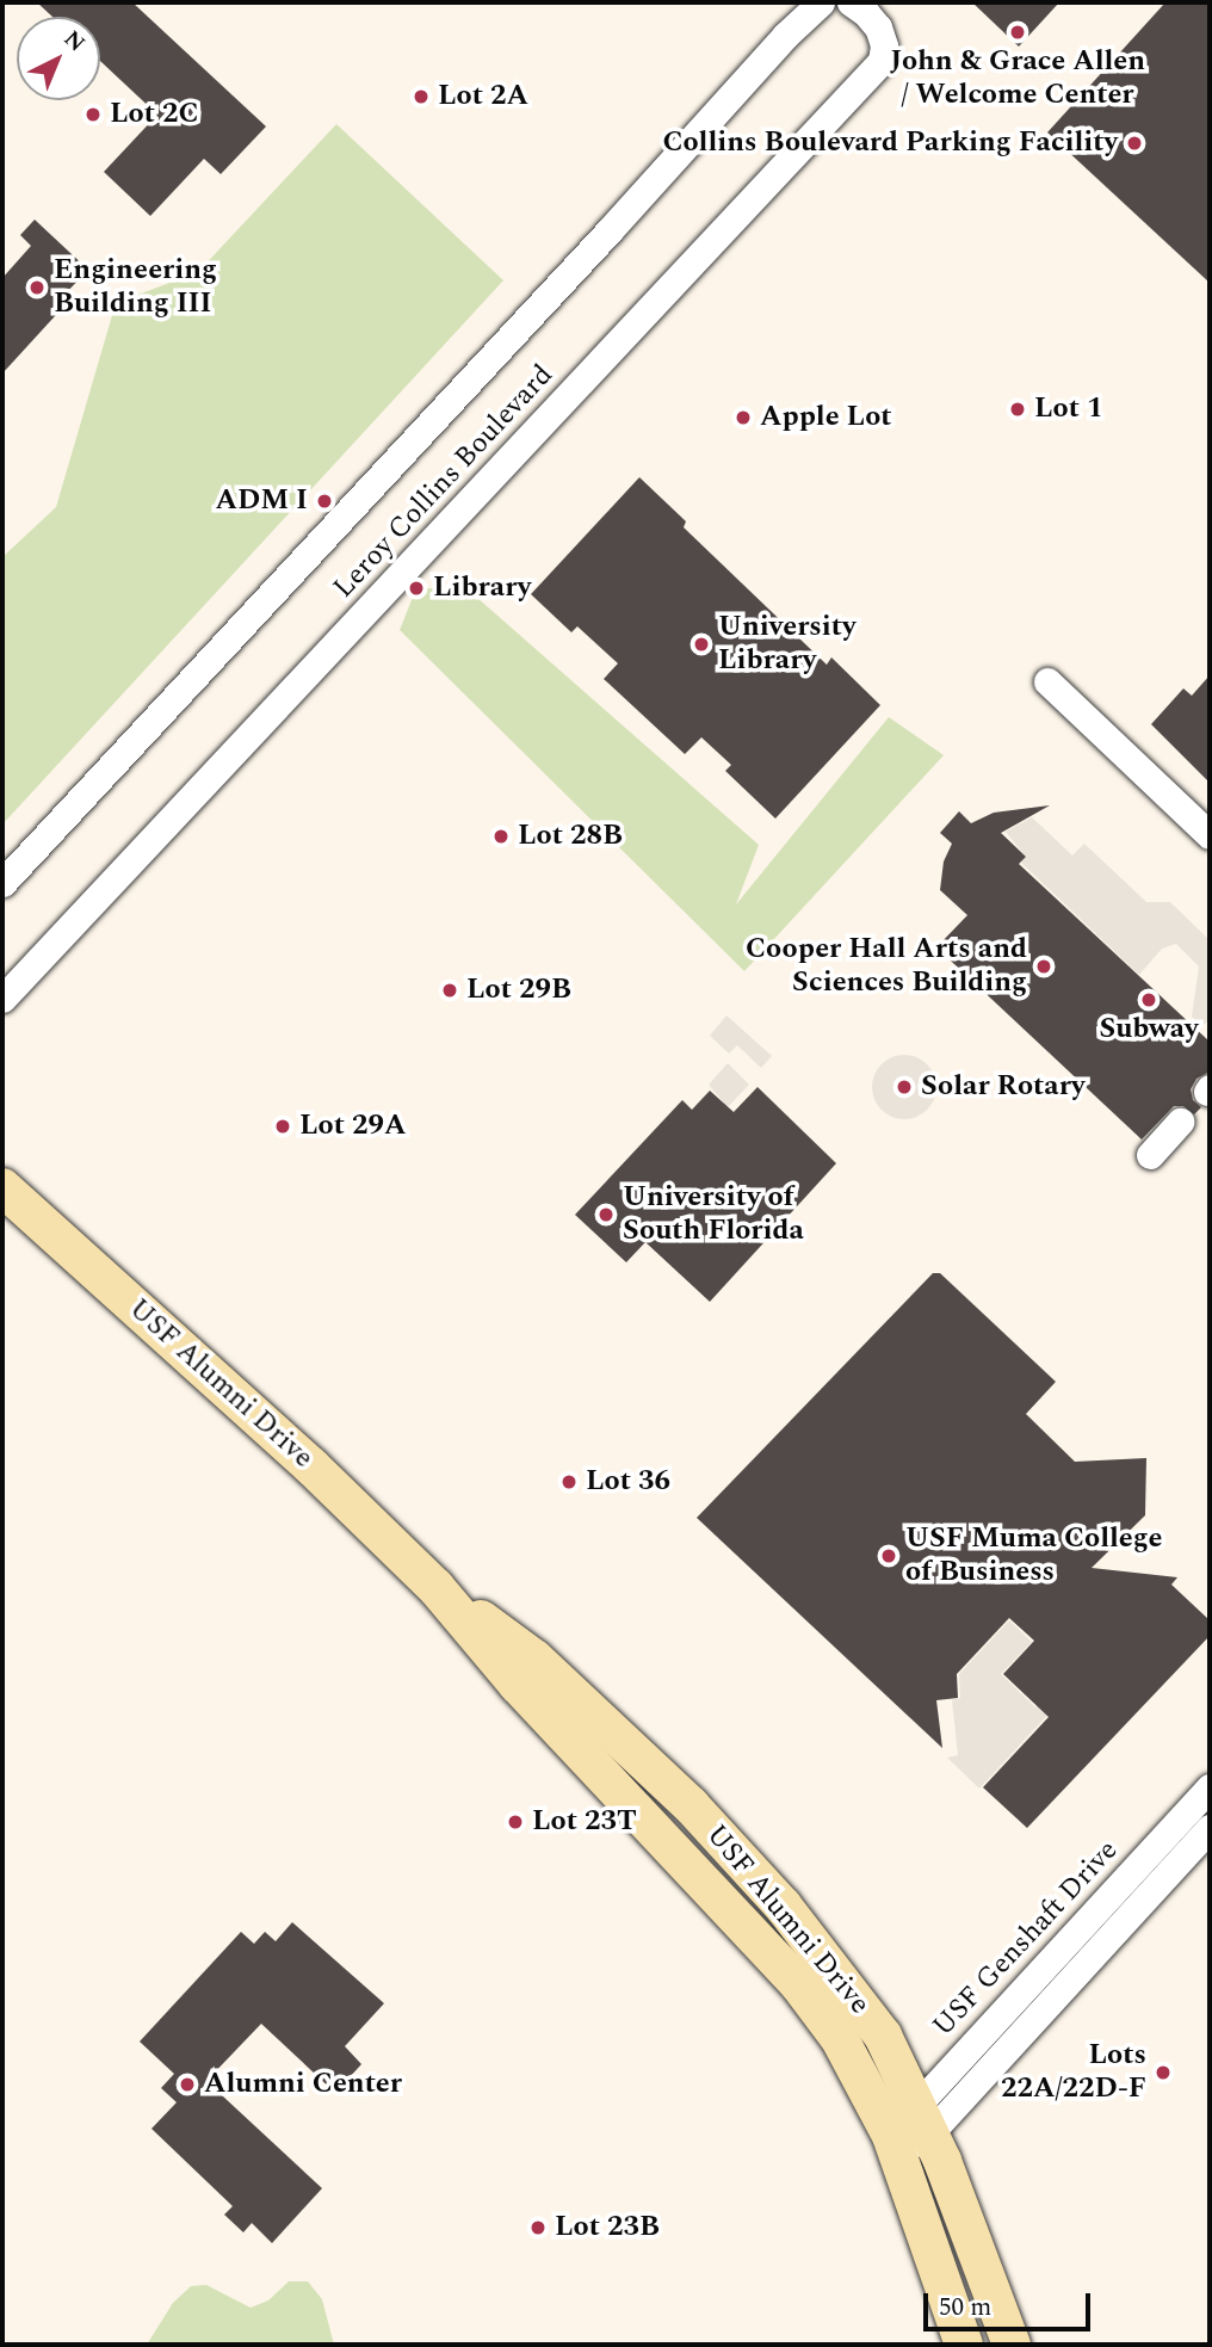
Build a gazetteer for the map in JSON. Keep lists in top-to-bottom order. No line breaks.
{"streets":{"street":["Leroy Collins Boulevard","USF Alumni Drive","USF Genshaft Drive"]},"crossings":[["USF Alumni Drive","USF Genshaft Drive"]],"places":["John & Grace Allen / Welcome Center","Lot 2A","Lot 2C","Collins Boulevard Parking Facility","Engineering Building III","Lot 1","Apple Lot","ADM I","Library","University Library","Lot 28B","Cooper Hall Arts and Sciences Building","Lot 29B","Subway","Solar Rotary","Lot 29A","University of South Florida","Lot 36","USF Muma College of Business","Lot 23T","Lots 22A/22D-F","Alumni Center","Lot 23B"],"scale_bar":"50 m","north":"top right"}
